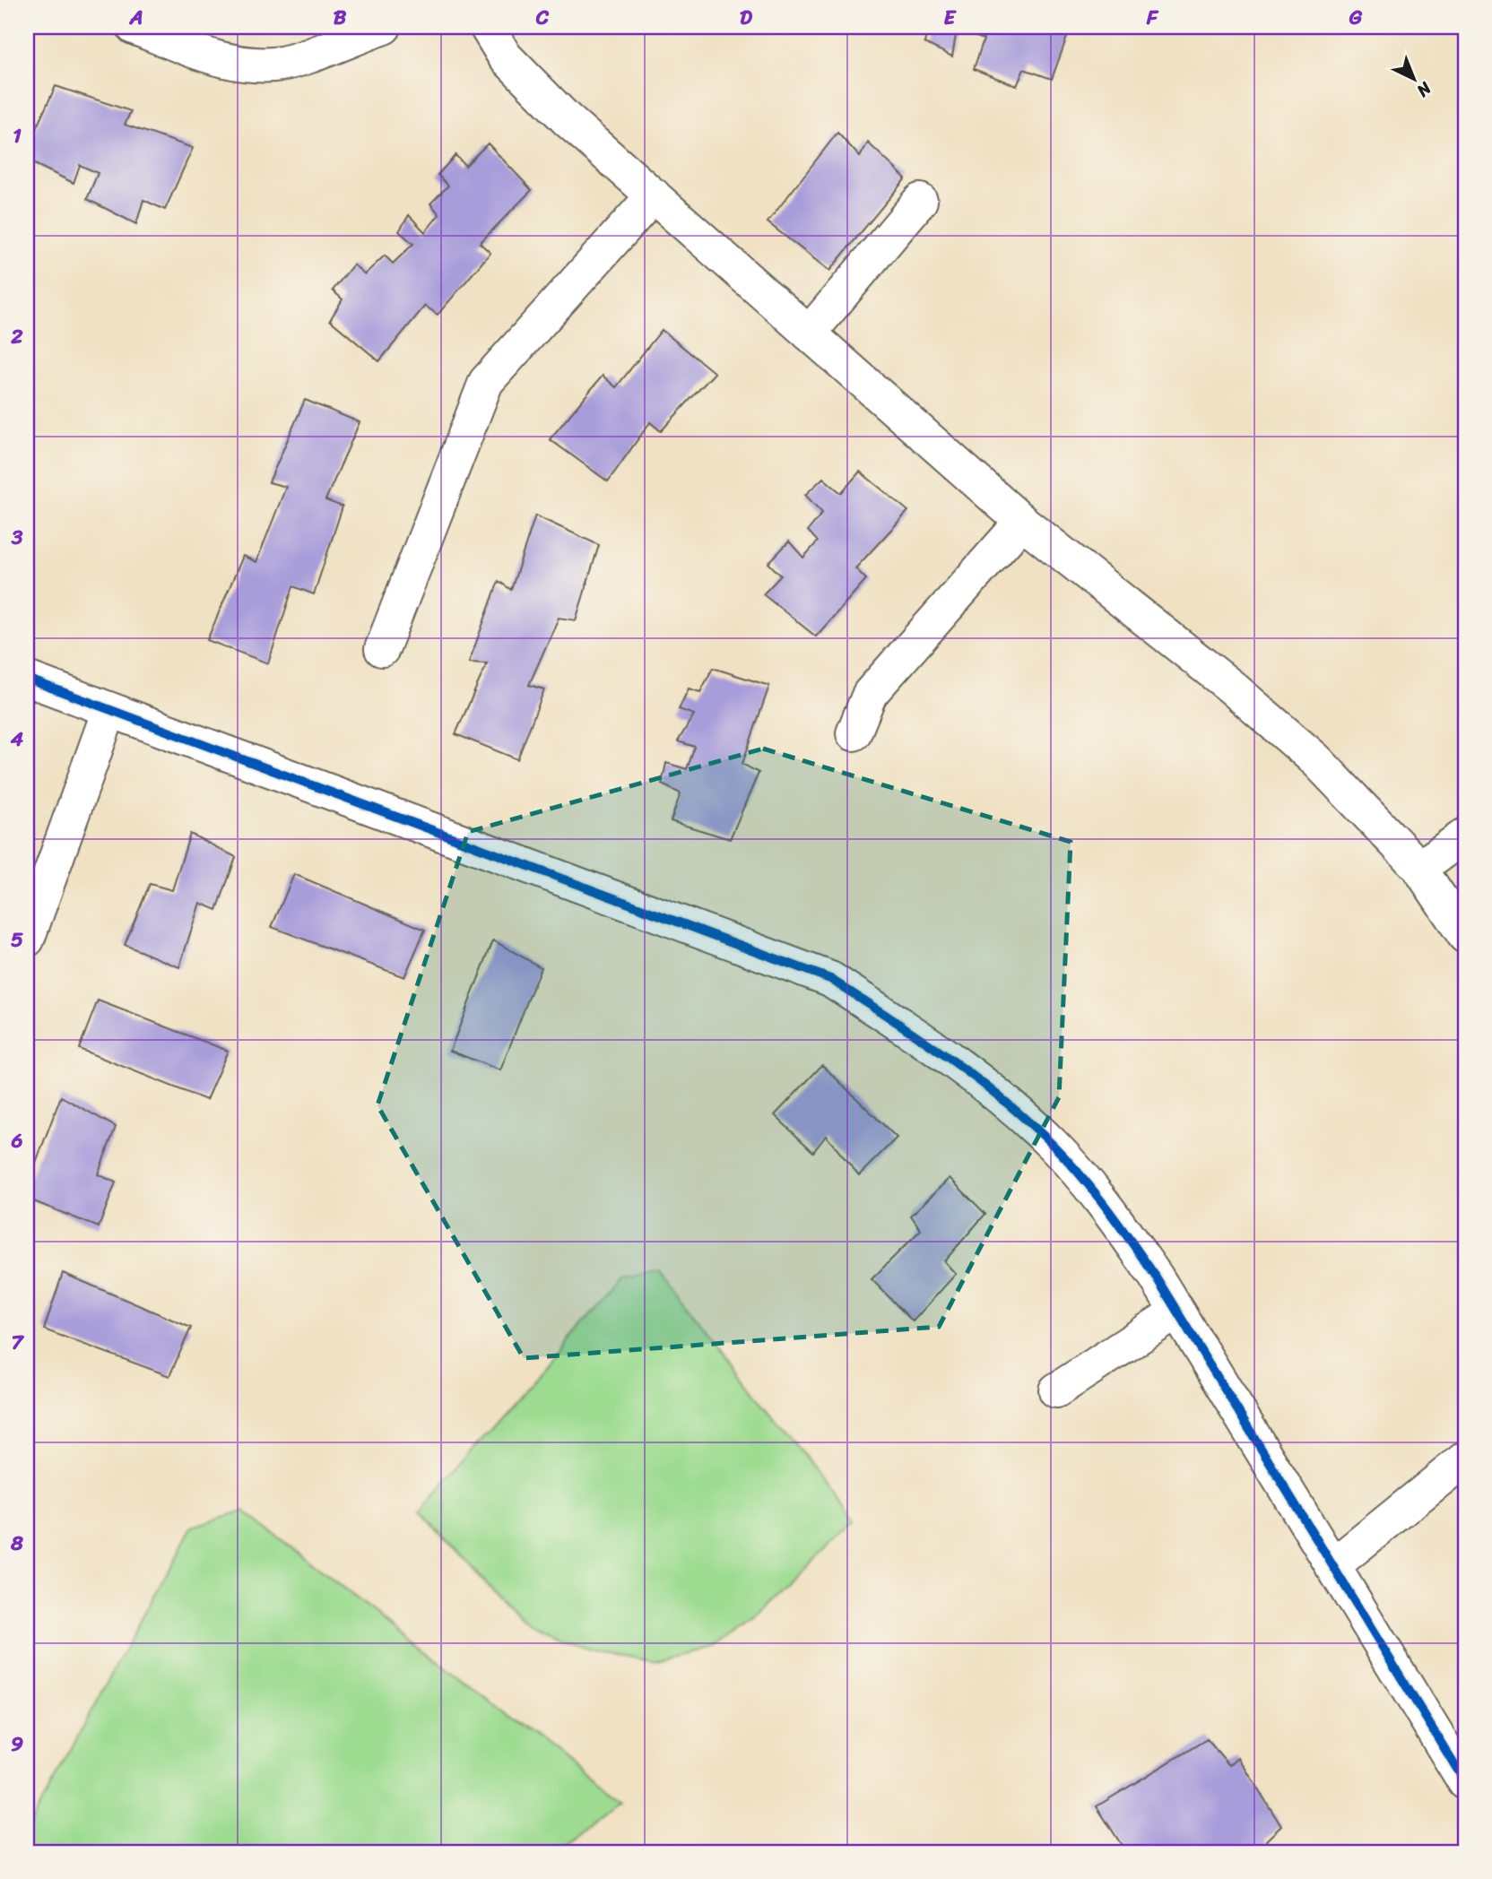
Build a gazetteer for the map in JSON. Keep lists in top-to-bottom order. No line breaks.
{"north":"bottom right","grid":{"columns":["A","B","C","D","E","F","G"],"rows":["1","2","3","4","5","6","7","8","9"]}}
